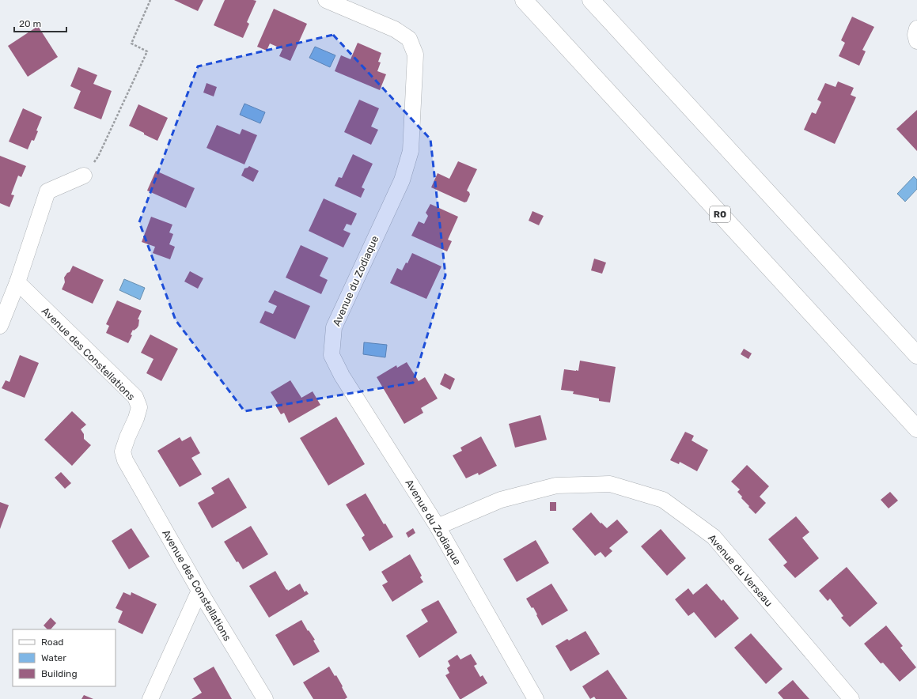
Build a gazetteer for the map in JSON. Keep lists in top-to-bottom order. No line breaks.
{"streets":{"highway":["R0"],"street":["Avenue du Zodiaque","Avenue des Constellations","Avenue du Verseau"]},"crossings":[["Avenue du Zodiaque","Avenue du Verseau"]],"legend":["Road","Water","Building"],"scale_bar":"20 m"}
